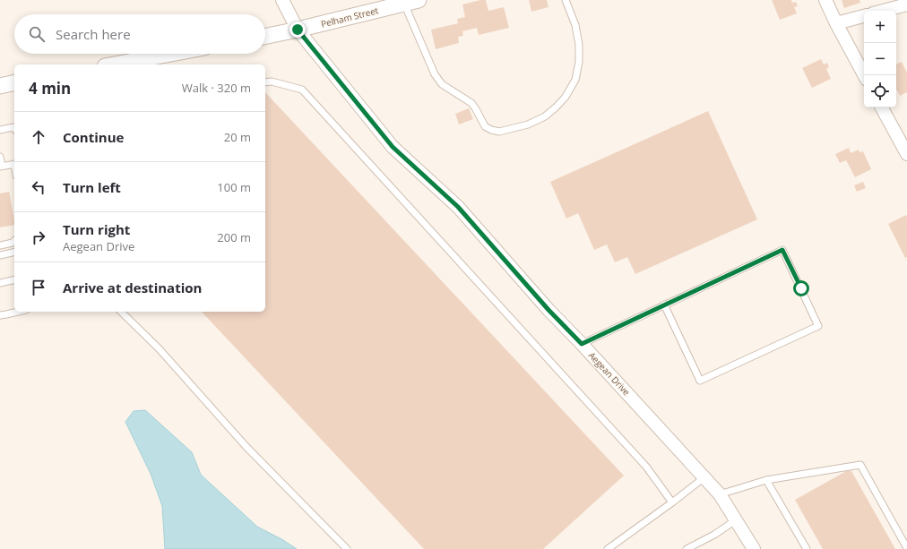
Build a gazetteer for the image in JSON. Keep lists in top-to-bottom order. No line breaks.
{"streets":{"street":["Pelham Street","Aegean Drive"]},"crossings":[["Pelham Street","Aegean Drive"]],"page":{"map_buttons":["+","−"],"search":"Search here","heading":["4 min","Walk · 320 m"],"list":[["Continue","20 m"],["Turn left","100 m"],["Turn right","Aegean Drive","200 m"],"Arrive at destination"]}}
